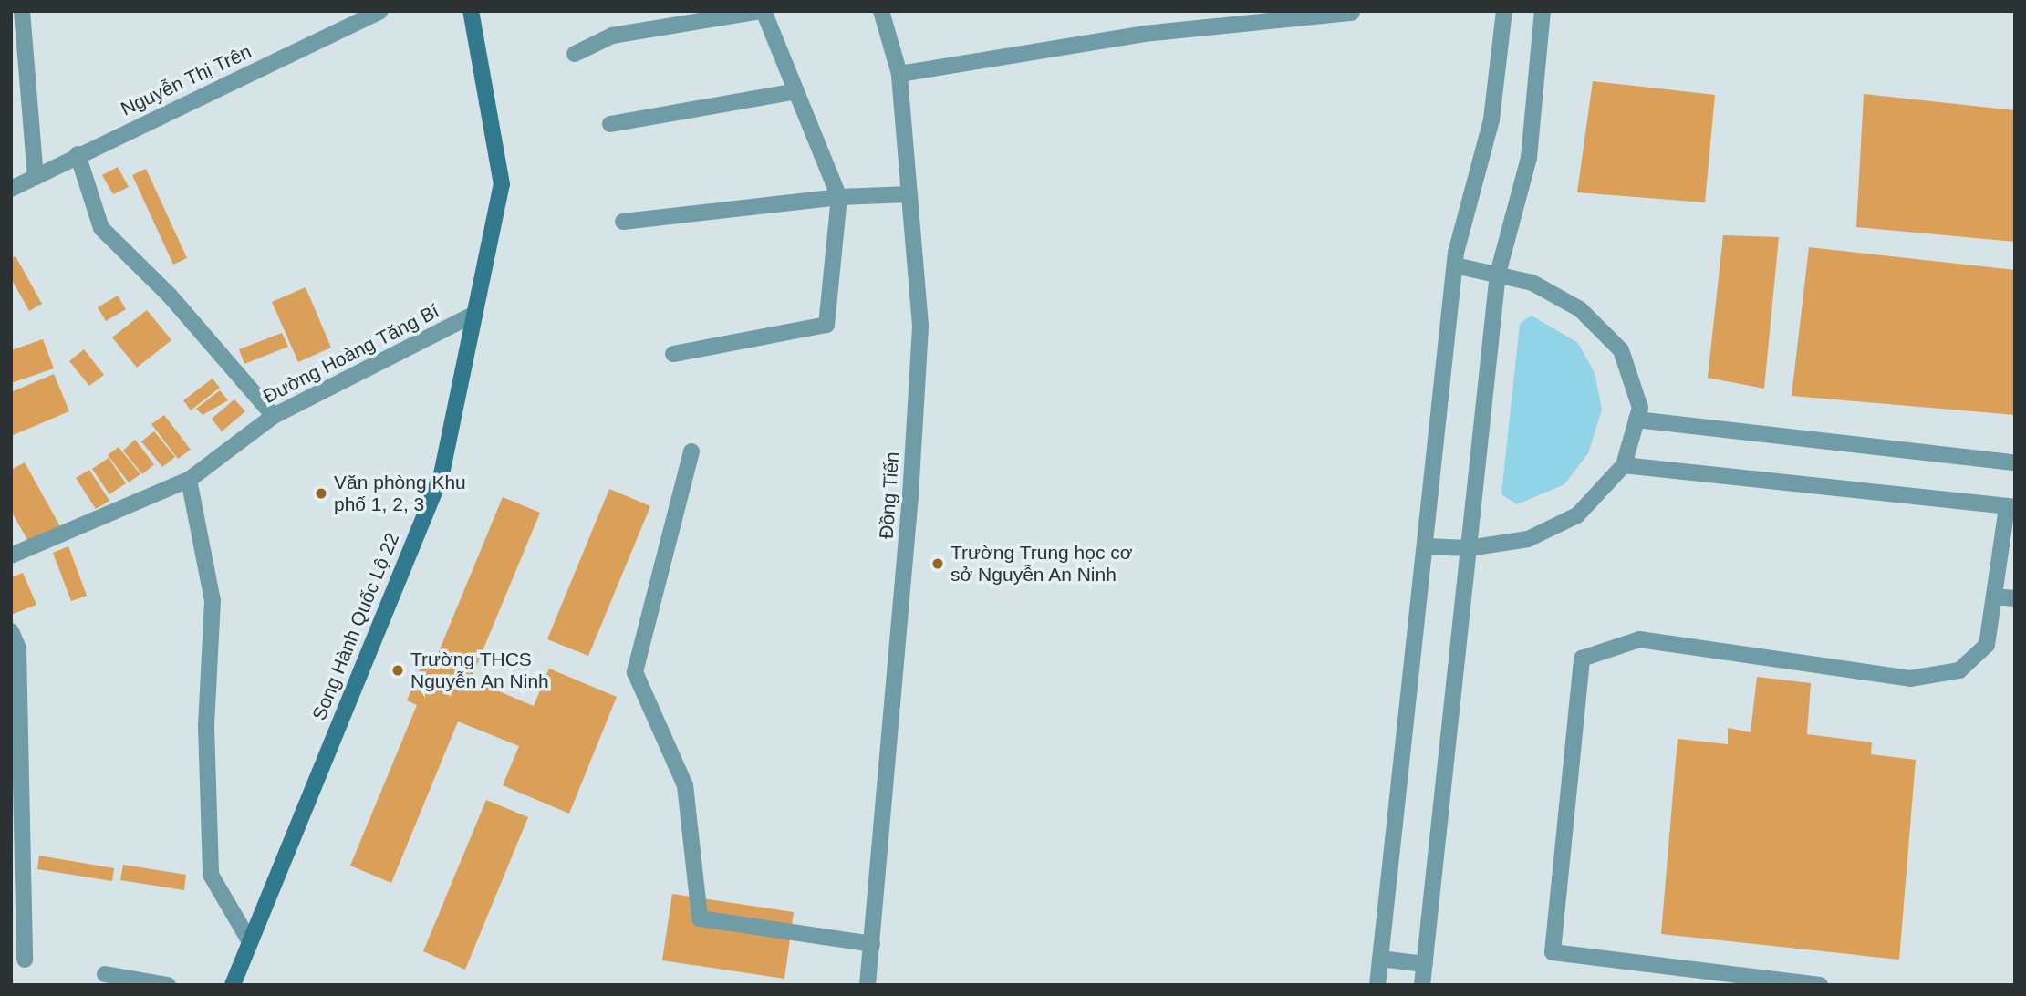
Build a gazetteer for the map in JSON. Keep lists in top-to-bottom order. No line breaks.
{"streets":{"street":["Nguyễn Thị Trên","Đường Hoàng Tăng Bí","Đồng Tiến","Song Hành Quốc Lộ 22"]},"crossings":[["Đường Hoàng Tăng Bí","Song Hành Quốc Lộ 22"]],"places":["Văn phòng Khu phố 1, 2, 3","Trường Trung học cơ sở Nguyễn An Ninh","Trường THCS Nguyễn An Ninh"]}
